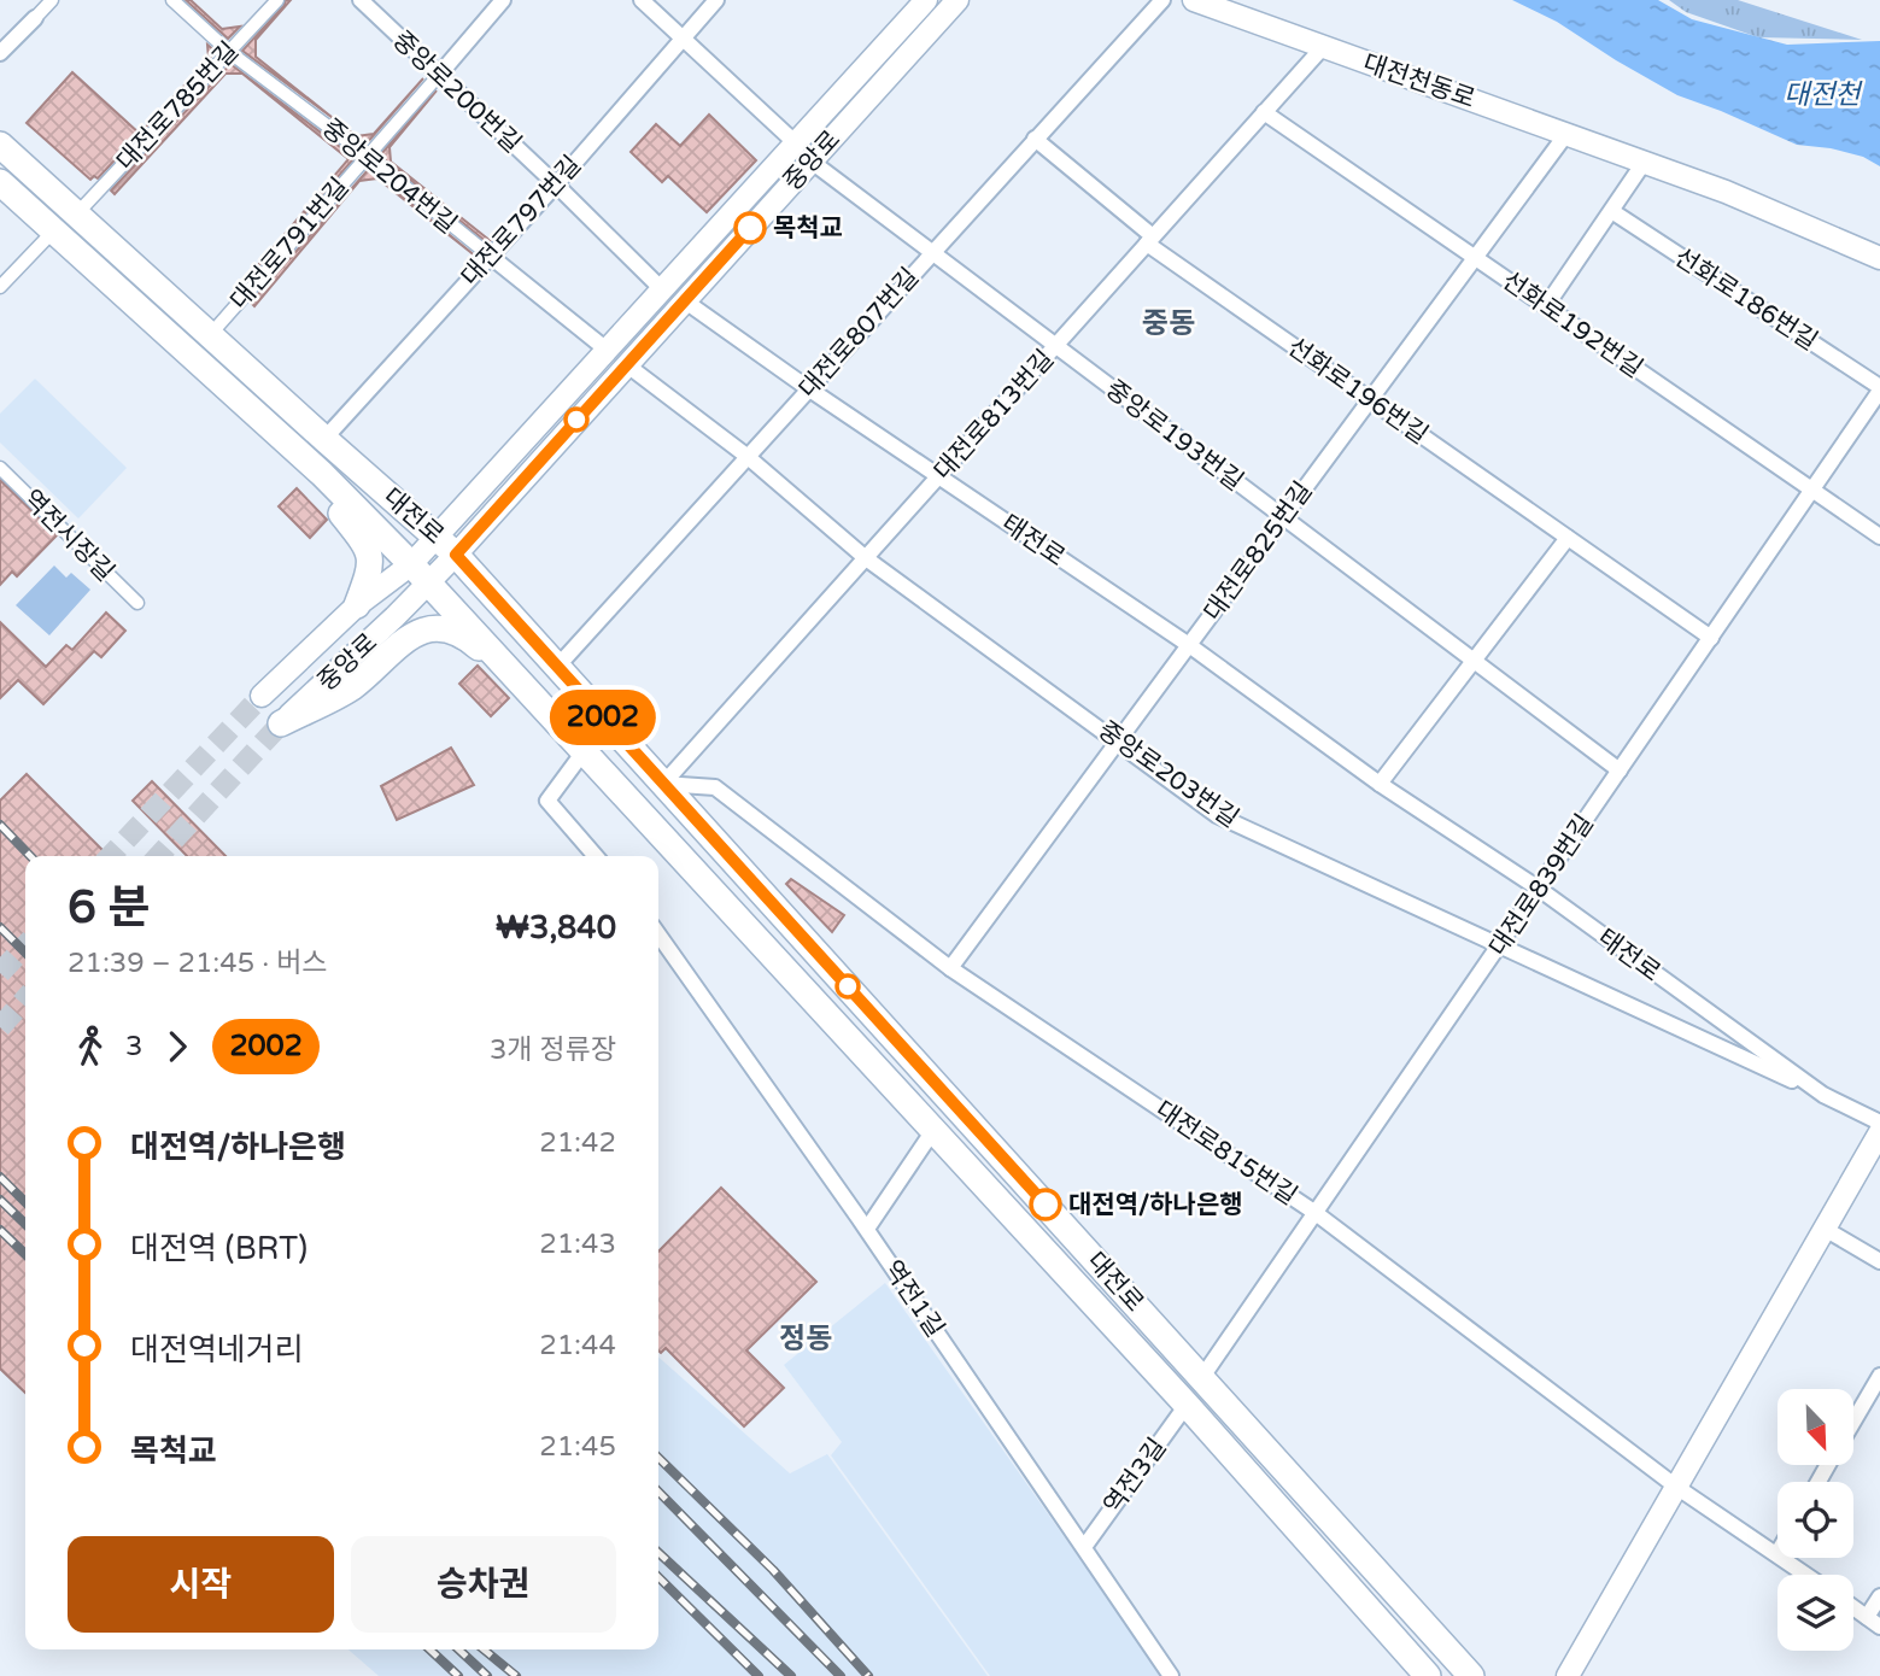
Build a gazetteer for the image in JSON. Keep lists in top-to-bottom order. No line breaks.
{"streets":{"main road":["대전천동로","중앙로","대전로"],"street":["중앙로200번길","대전로785번길","중앙로204번길","대전로797번길","대전로791번길","선화로186번길","선화로192번길","대전로807번길","선화로196번길","대전로813번길","중앙로193번길","역전시장길","태전로","대전로825번길","중앙로203번길","대전로839번길","대전로815번길","역전1길","역전3길"]},"crossings":[["대전천동로","대전로813번길"],["대전천동로","대전로825번길"],["중앙로200번길","중앙로"],["중앙로200번길","대전로797번길"],["중앙로200번길","대전로791번길"],["대전로785번길","중앙로204번길"],["대전로785번길","대전로"],["중앙로","중앙로204번길"],["중앙로","중앙로193번길"],["중앙로","대전로"],["중앙로","태전로"],["중앙로","중앙로203번길"],["중앙로204번길","대전로797번길"],["중앙로204번길","대전로791번길"],["대전로797번길","대전로"],["대전로791번길","대전로"],["선화로186번길","대전로839번길"],["선화로192번길","대전로813번길"],["선화로192번길","대전로825번길"],["선화로192번길","대전로839번길"],["대전로807번길","선화로196번길"],["대전로807번길","중앙로193번길"],["대전로807번길","대전로"],["대전로807번길","태전로"],["대전로807번길","중앙로203번길"],["선화로196번길","대전로813번길"],["선화로196번길","대전로825번길"],["선화로196번길","대전로839번길"],["대전로813번길","중앙로193번길"],["대전로813번길","대전로"],["대전로813번길","태전로"],["대전로813번길","중앙로203번길"],["대전로813번길","대전로815번길"],["중앙로193번길","대전로825번길"],["중앙로193번길","대전로839번길"],["대전로","대전로839번길"],["대전로","대전로815번길"],["대전로","역전3길"],["태전로","대전로825번길"],["태전로","중앙로203번길"],["태전로","대전로839번길"],["대전로825번길","중앙로203번길"],["대전로825번길","대전로815번길"],["중앙로203번길","대전로839번길"],["대전로839번길","대전로815번길"],["역전1길","역전3길"]],"districts":["중동","정동"],"water":["대전천"],"places":["목척교","대전역/하나은행"],"lines":["bus line 2002"],"north":"bottom right","page":{"on_map":"2002","heading":["6 분","21:39 – 21:45 · 버스","₩3,840"],"legs":["3","2002","3개 정류장"],"list":[{"name":"대전역/하나은행","value":"21:42"},{"name":"대전역 (BRT)","value":"21:43"},{"name":"대전역네거리","value":"21:44"},{"name":"목척교","value":"21:45"}],"buttons":["시작","승차권"]}}
